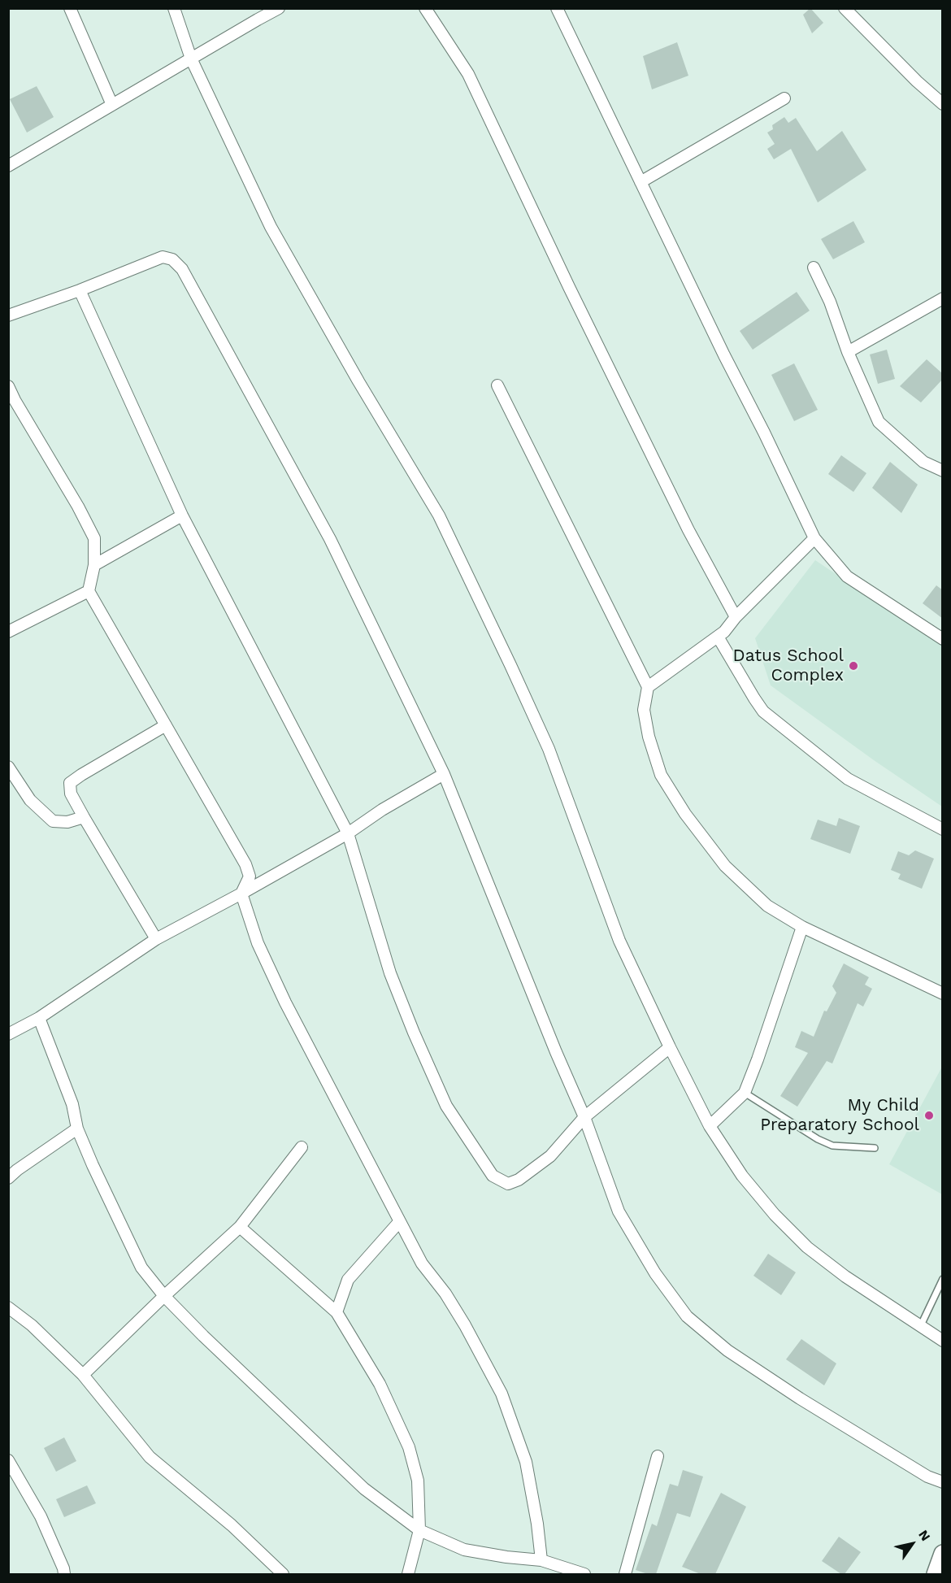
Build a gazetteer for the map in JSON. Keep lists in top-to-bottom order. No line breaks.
{"places":["Datus School Complex","My Child Preparatory School"],"north":"top right"}
